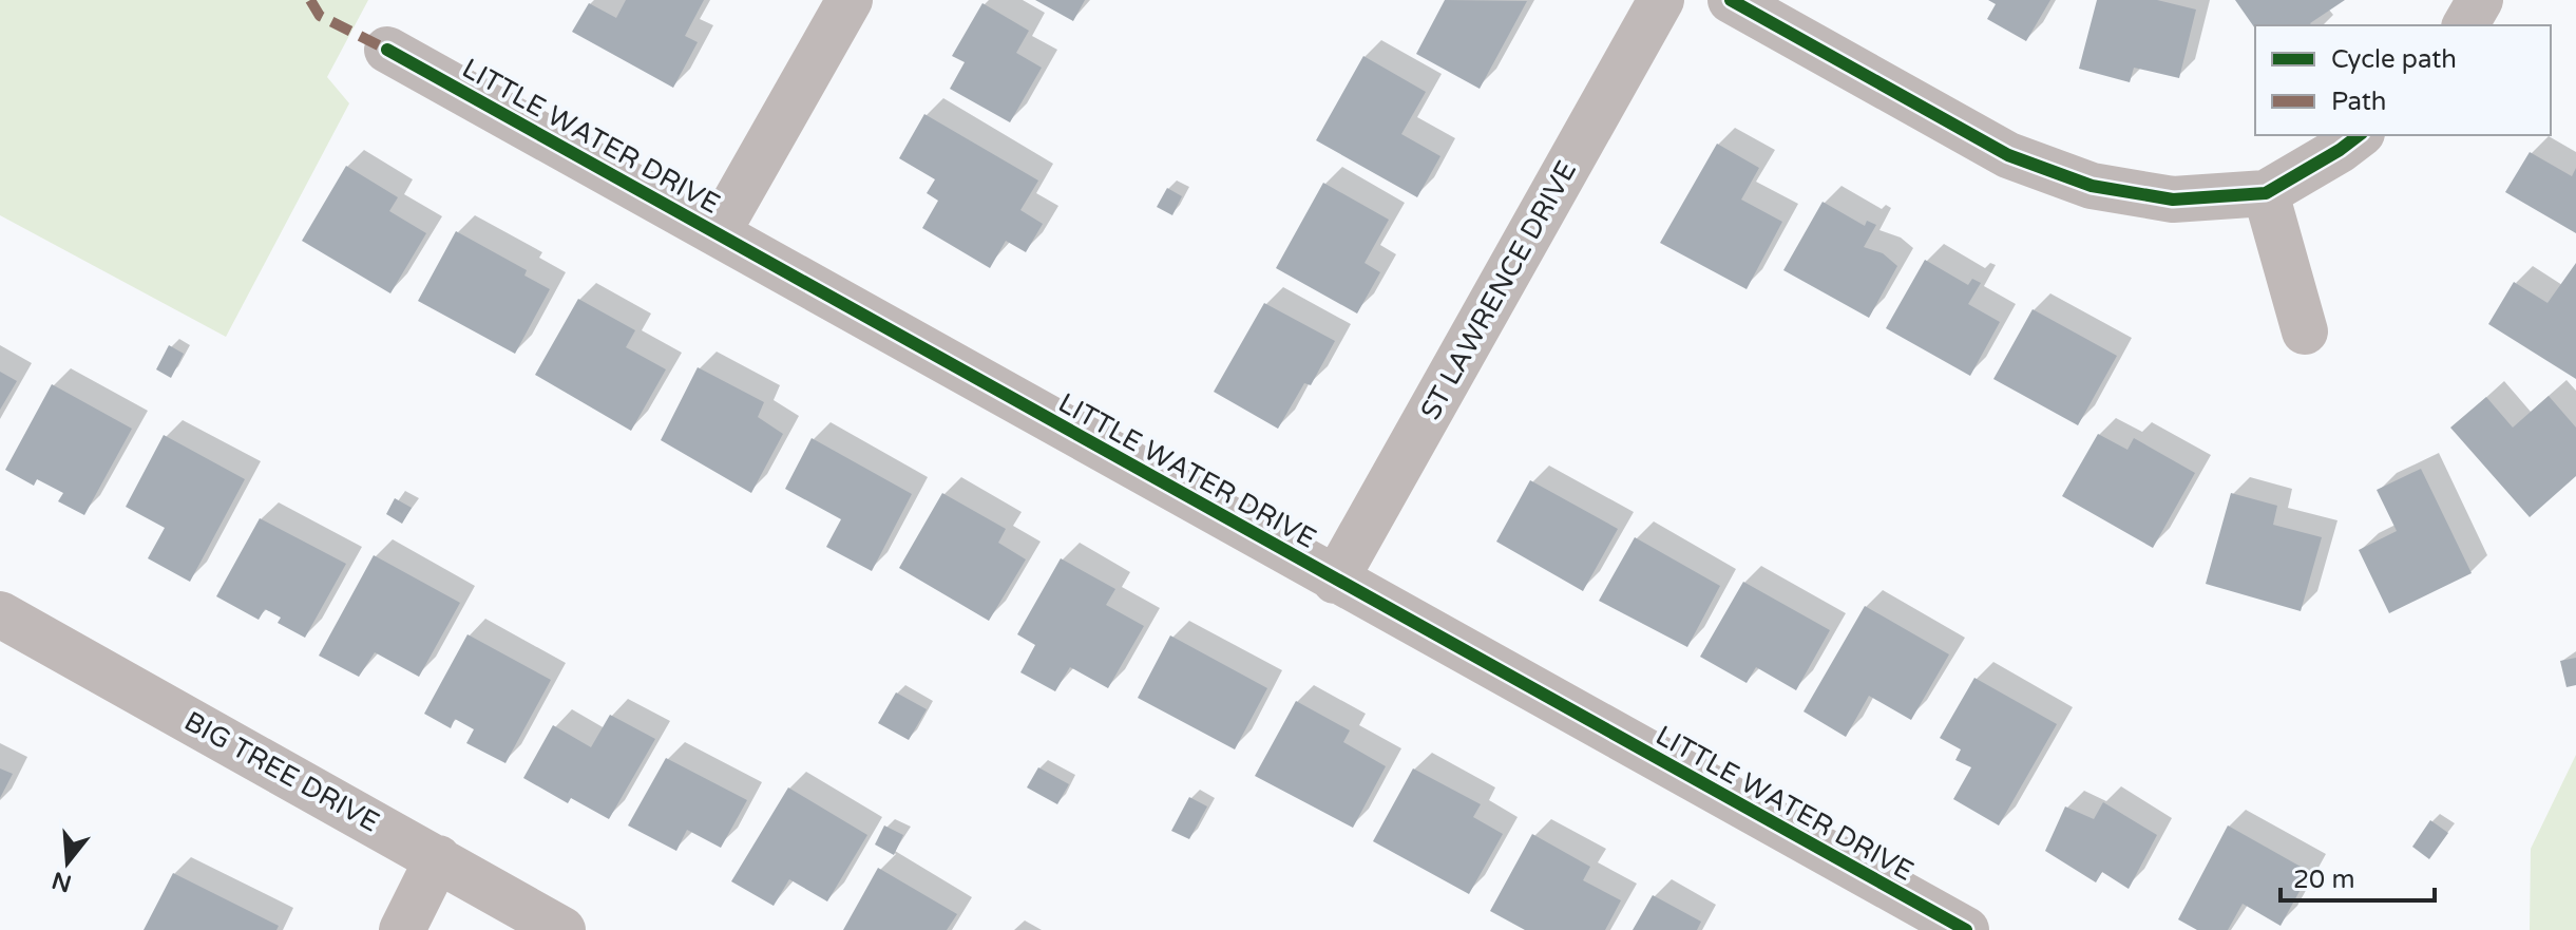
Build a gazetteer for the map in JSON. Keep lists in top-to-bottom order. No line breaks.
{"streets":{"street":["LITTLE WATER DRIVE","ST LAWRENCE DRIVE","BIG TREE DRIVE"]},"crossings":[["LITTLE WATER DRIVE","ST LAWRENCE DRIVE"]],"legend":["Cycle path","Path"],"scale_bar":"20 m","north":"bottom"}
